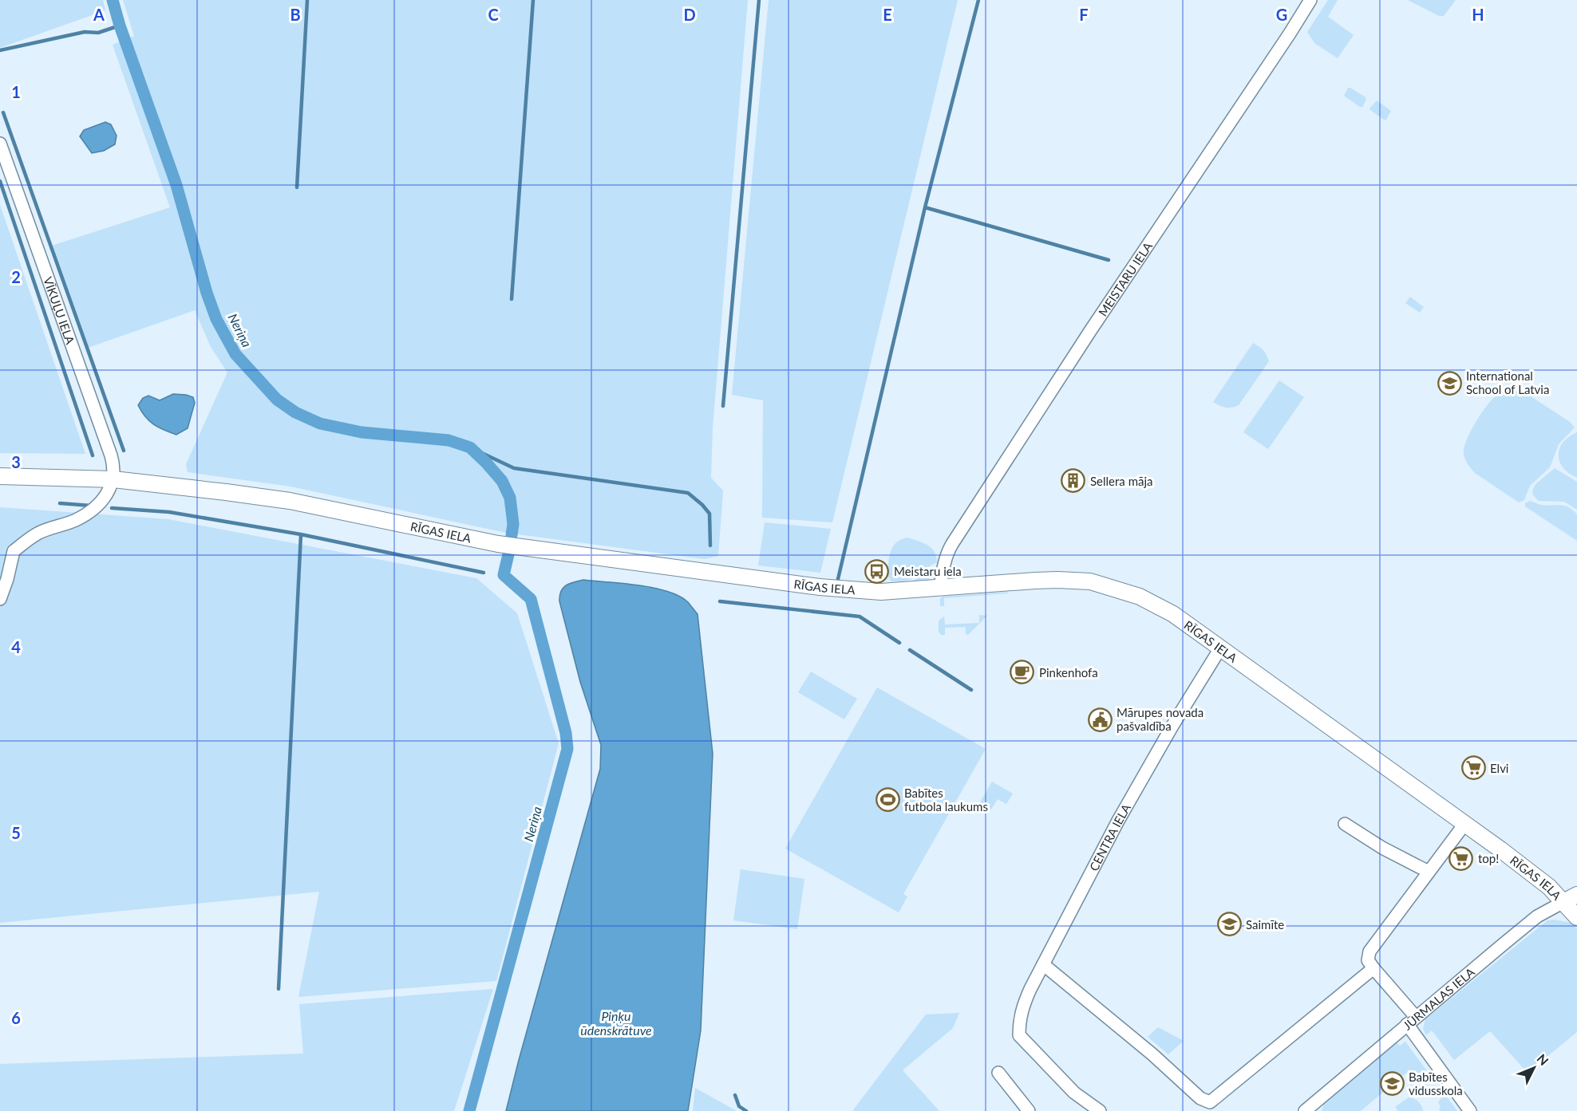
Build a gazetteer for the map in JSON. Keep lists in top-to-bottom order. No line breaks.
{"streets":{"main road":["RĪGAS IELA"],"street":["MEISTARU IELA","VĪKUĻU IELA","CENTRA IELA","JŪRMALAS IELA"]},"crossings":[["MEISTARU IELA","RĪGAS IELA"],["VĪKUĻU IELA","RĪGAS IELA"],["RĪGAS IELA","CENTRA IELA"],["RĪGAS IELA","JŪRMALAS IELA"]],"water":["Neriņa","Piņķu ūdenskrātuve"],"places":{"school or university":["International School of Latvia","Saimīte","Babītes vidusskola"],"building":["Sellera māja"],"bus stop":["Meistaru iela"],"cafe":["Pinkenhofa"],"public building":["Mārupes novada pašvaldība"],"supermarket":["Elvi","top!"],"sports":["Babītes futbola laukums"]},"north":"top right","grid":{"columns":["A","B","C","D","E","F","G","H"],"rows":["1","2","3","4","5","6"]}}
